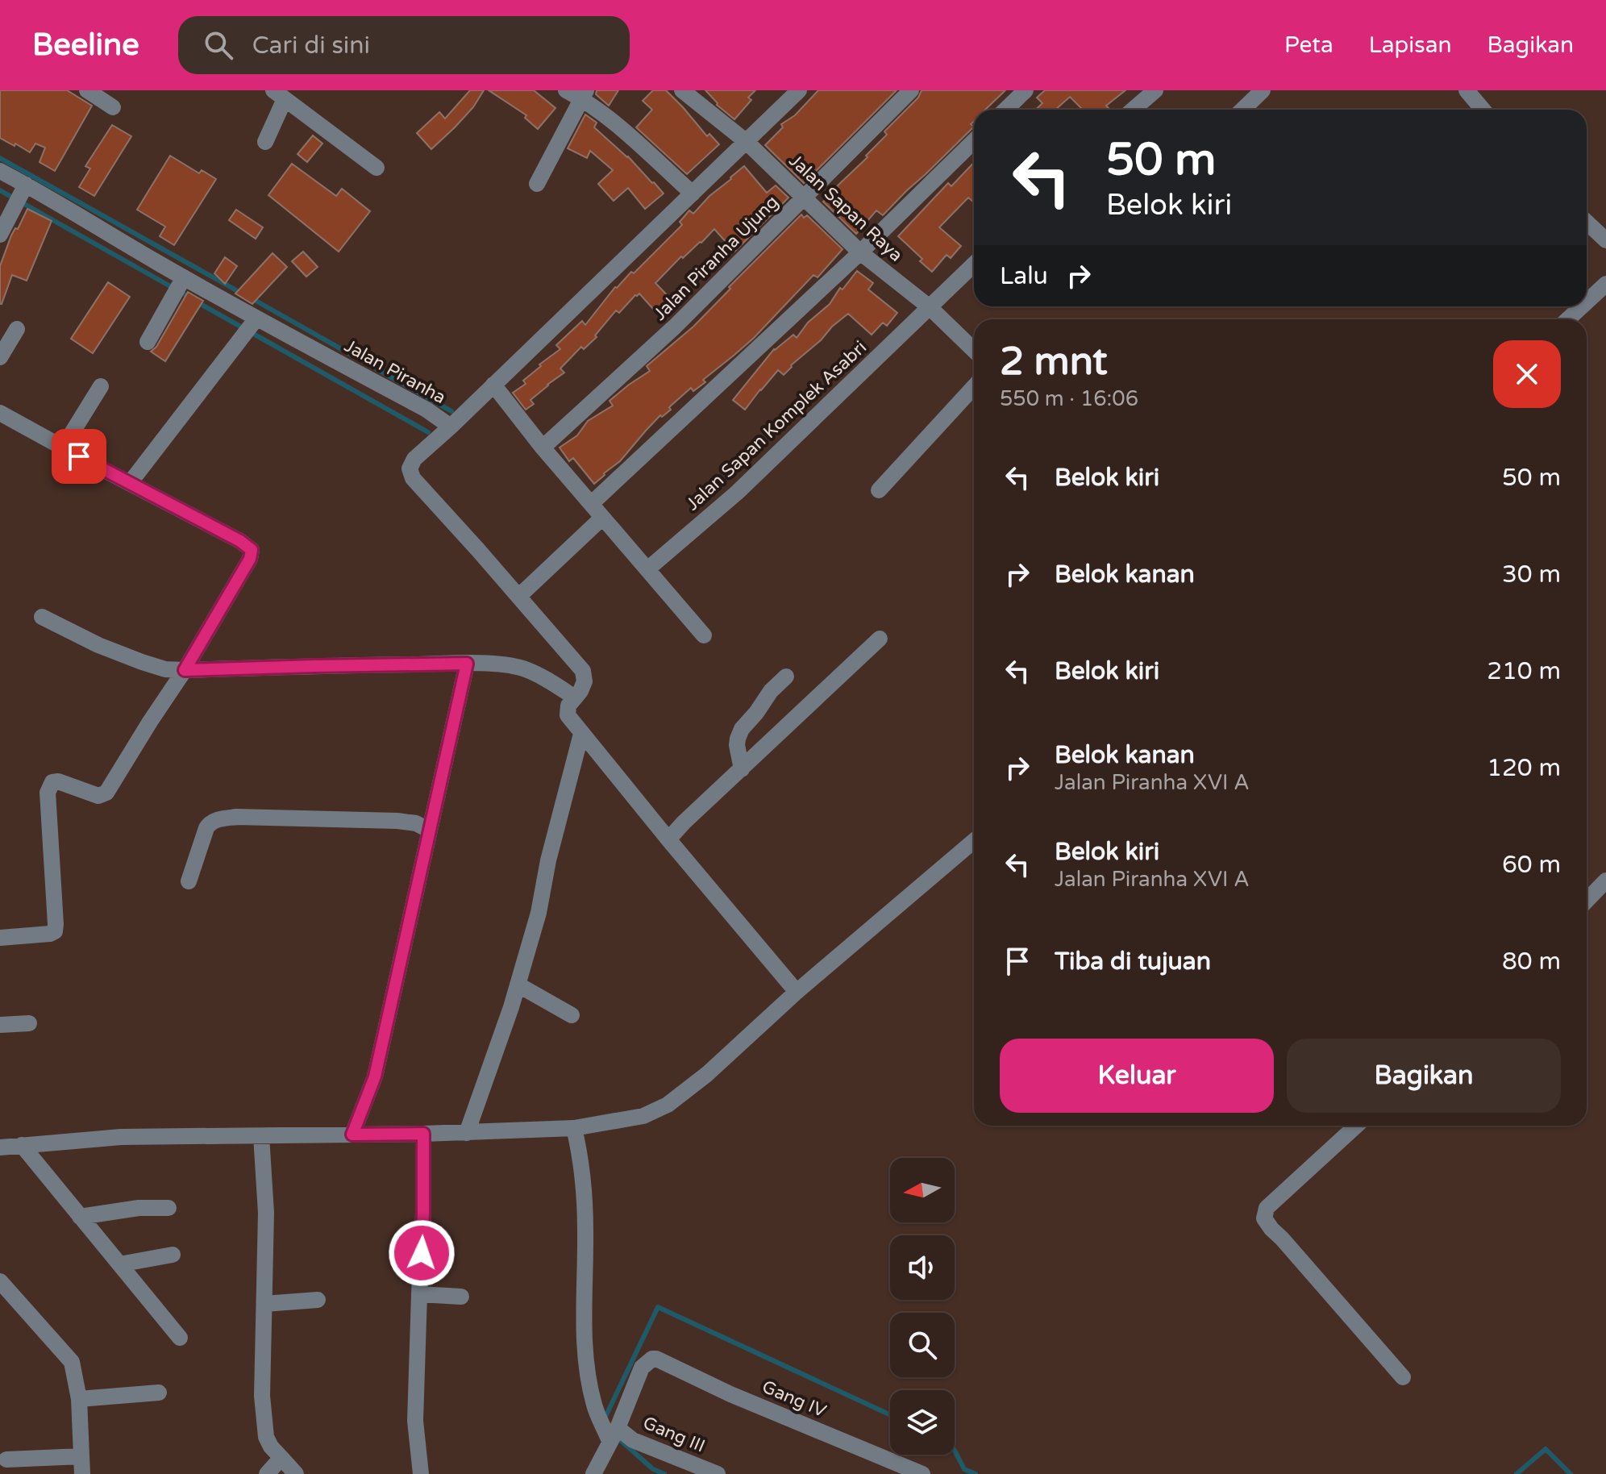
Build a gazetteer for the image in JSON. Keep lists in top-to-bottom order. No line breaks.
{"streets":{"street":["Jalan Sapan Raya","Jalan Piranha Ujung","Jalan Piranha","Jalan Sapan Komplek Asabri","Gang IV","Gang III"]},"crossings":[["Jalan Sapan Raya","Jalan Piranha Ujung"],["Jalan Sapan Raya","Jalan Piranha"],["Jalan Sapan Raya","Jalan Sapan Komplek Asabri"],["Gang IV","Gang III"]],"north":"left","page":{"header":"Beeline","search":"Cari di sini","nav":["Peta","Lapisan","Bagikan"],"turn":["50 m","Belok kiri"],"then":"Lalu","heading":["2 mnt","550 m · 16:06"],"list":[{"name":"Belok kiri","value":"50 m"},{"name":"Belok kanan","value":"30 m"},{"name":"Belok kiri","value":"210 m"},{"name":"Belok kanan","note":"Jalan Piranha XVI A","value":"120 m"},{"name":"Belok kiri","note":"Jalan Piranha XVI A","value":"60 m"},{"name":"Tiba di tujuan","value":"80 m"}],"buttons":["Keluar","Bagikan"]}}
